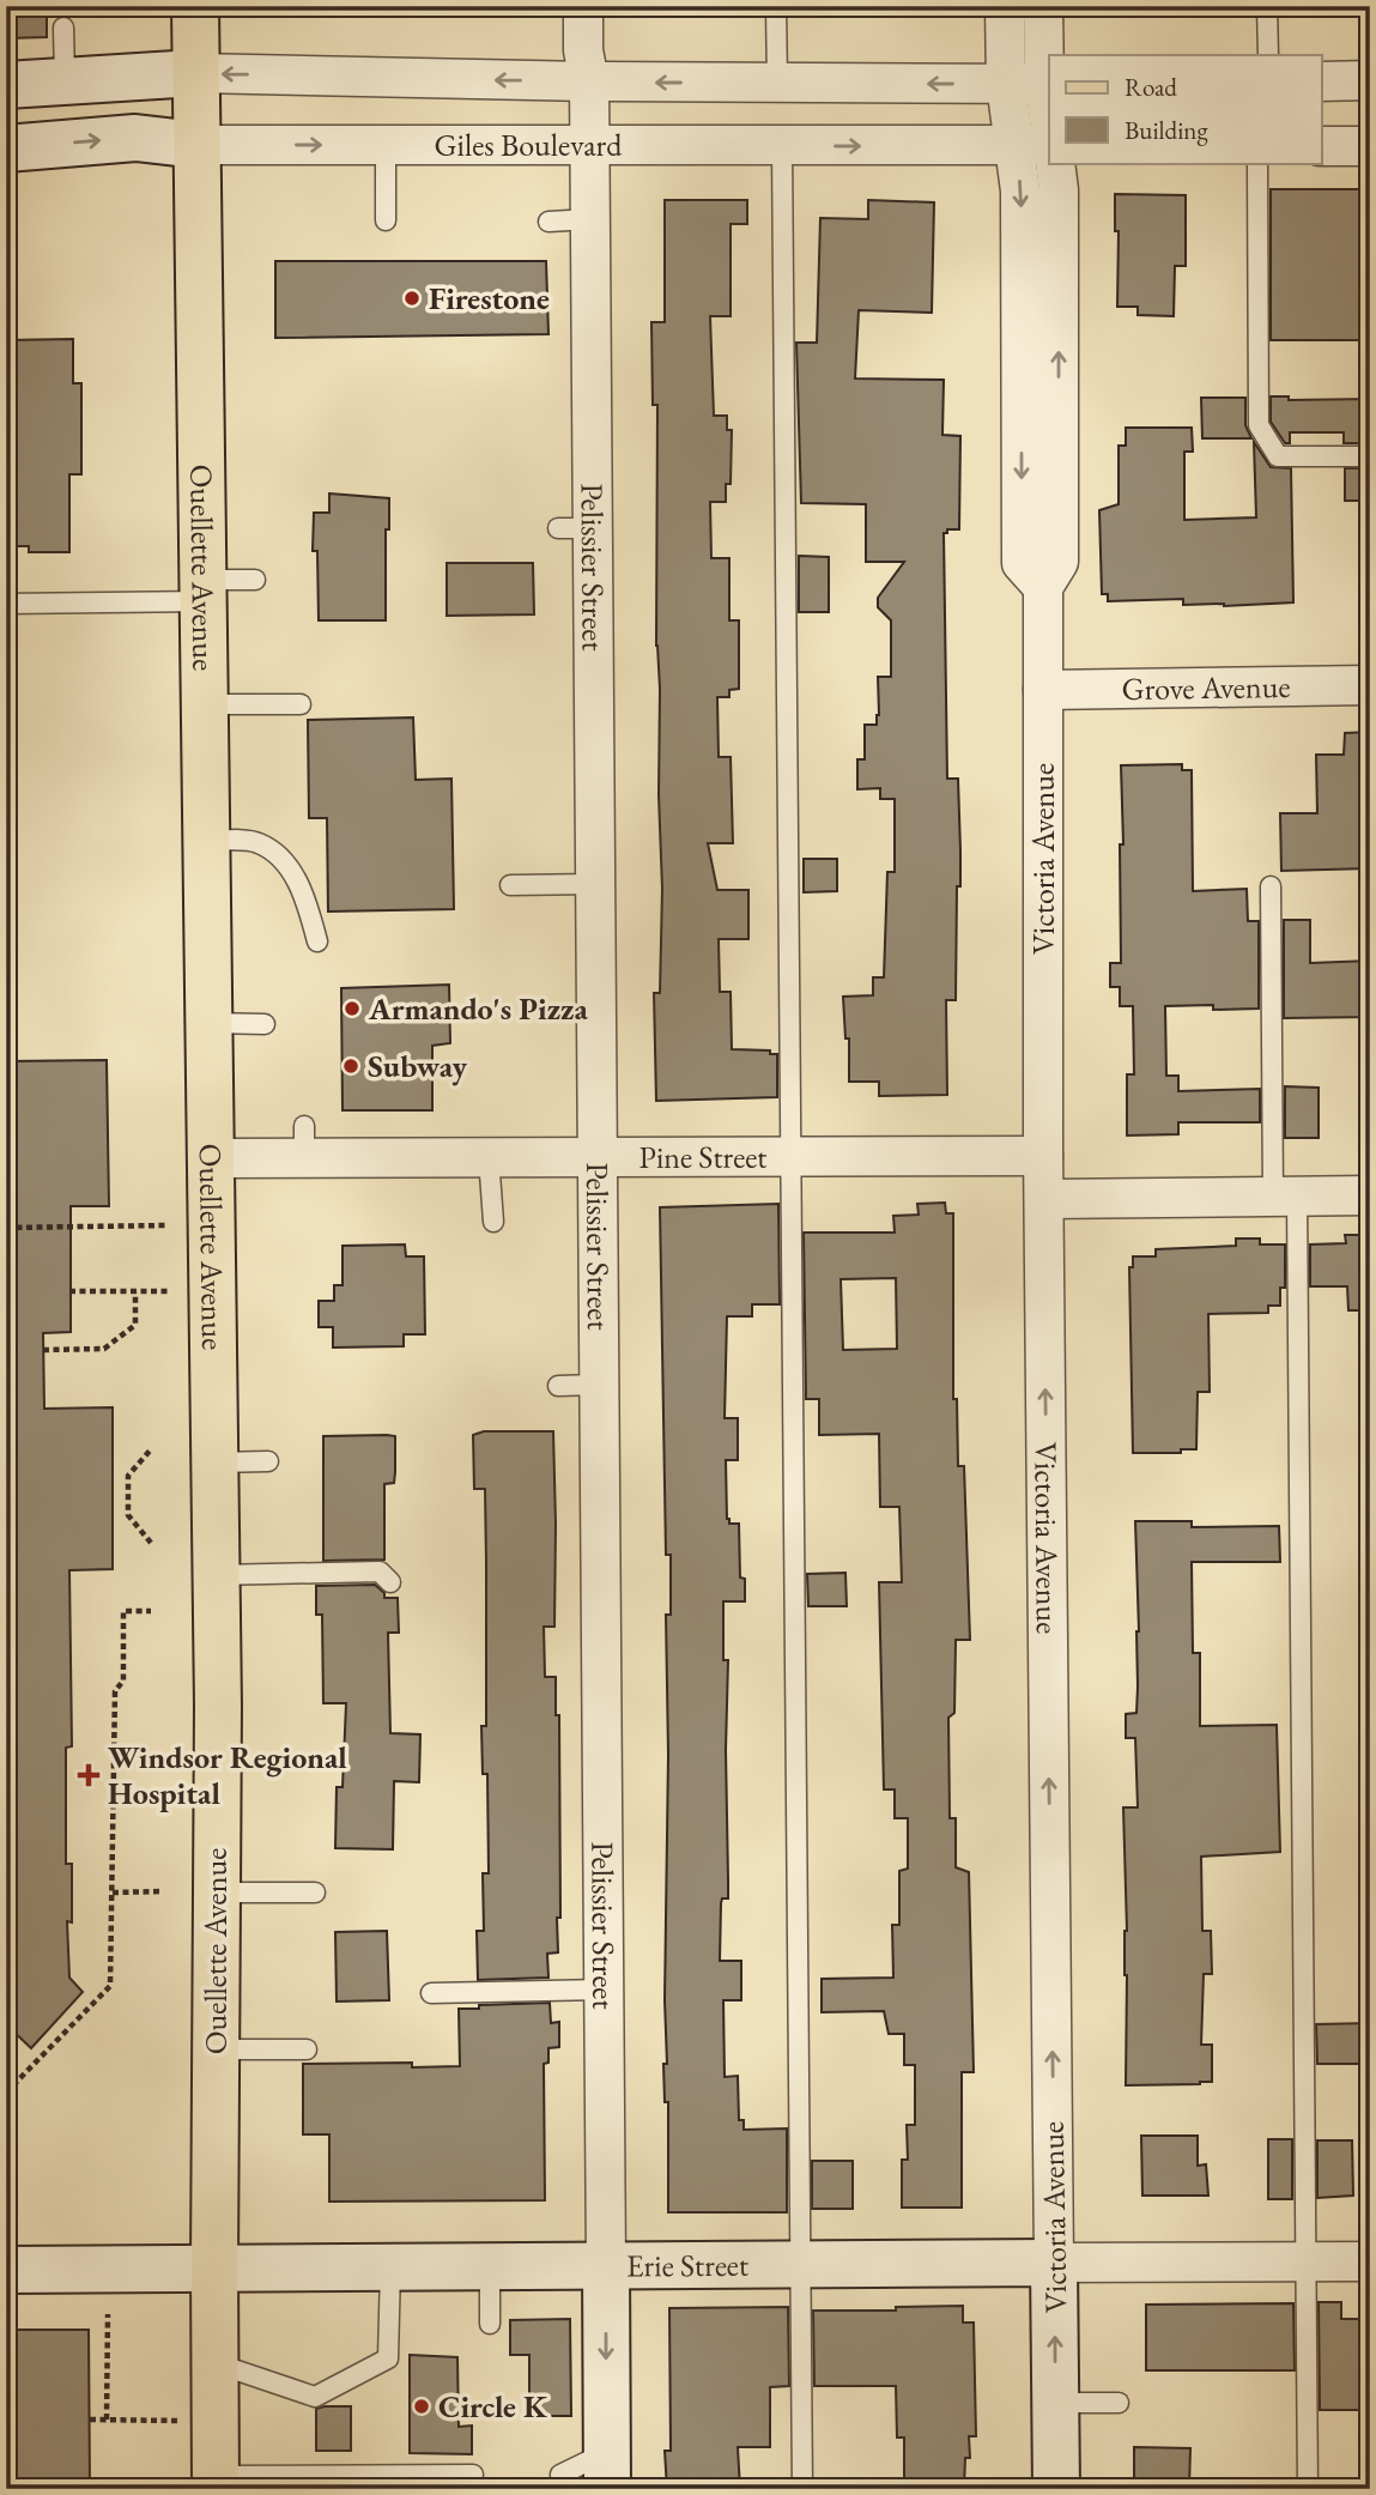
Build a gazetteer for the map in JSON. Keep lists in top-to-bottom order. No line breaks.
{"streets":{"main road":["Ouellette Avenue"],"street":["Giles Boulevard","Pelissier Street","Grove Avenue","Victoria Avenue","Pine Street","Erie Street"]},"crossings":[["Giles Boulevard","Pelissier Street"],["Giles Boulevard","Ouellette Avenue"],["Giles Boulevard","Victoria Avenue"],["Pelissier Street","Pine Street"],["Pelissier Street","Erie Street"],["Ouellette Avenue","Pine Street"],["Ouellette Avenue","Erie Street"],["Grove Avenue","Victoria Avenue"],["Victoria Avenue","Pine Street"],["Victoria Avenue","Erie Street"]],"places":{"other":["Firestone","Armando's Pizza","Subway","Circle K"],"health":["Windsor Regional Hospital"]},"legend":["Road","Building"]}
